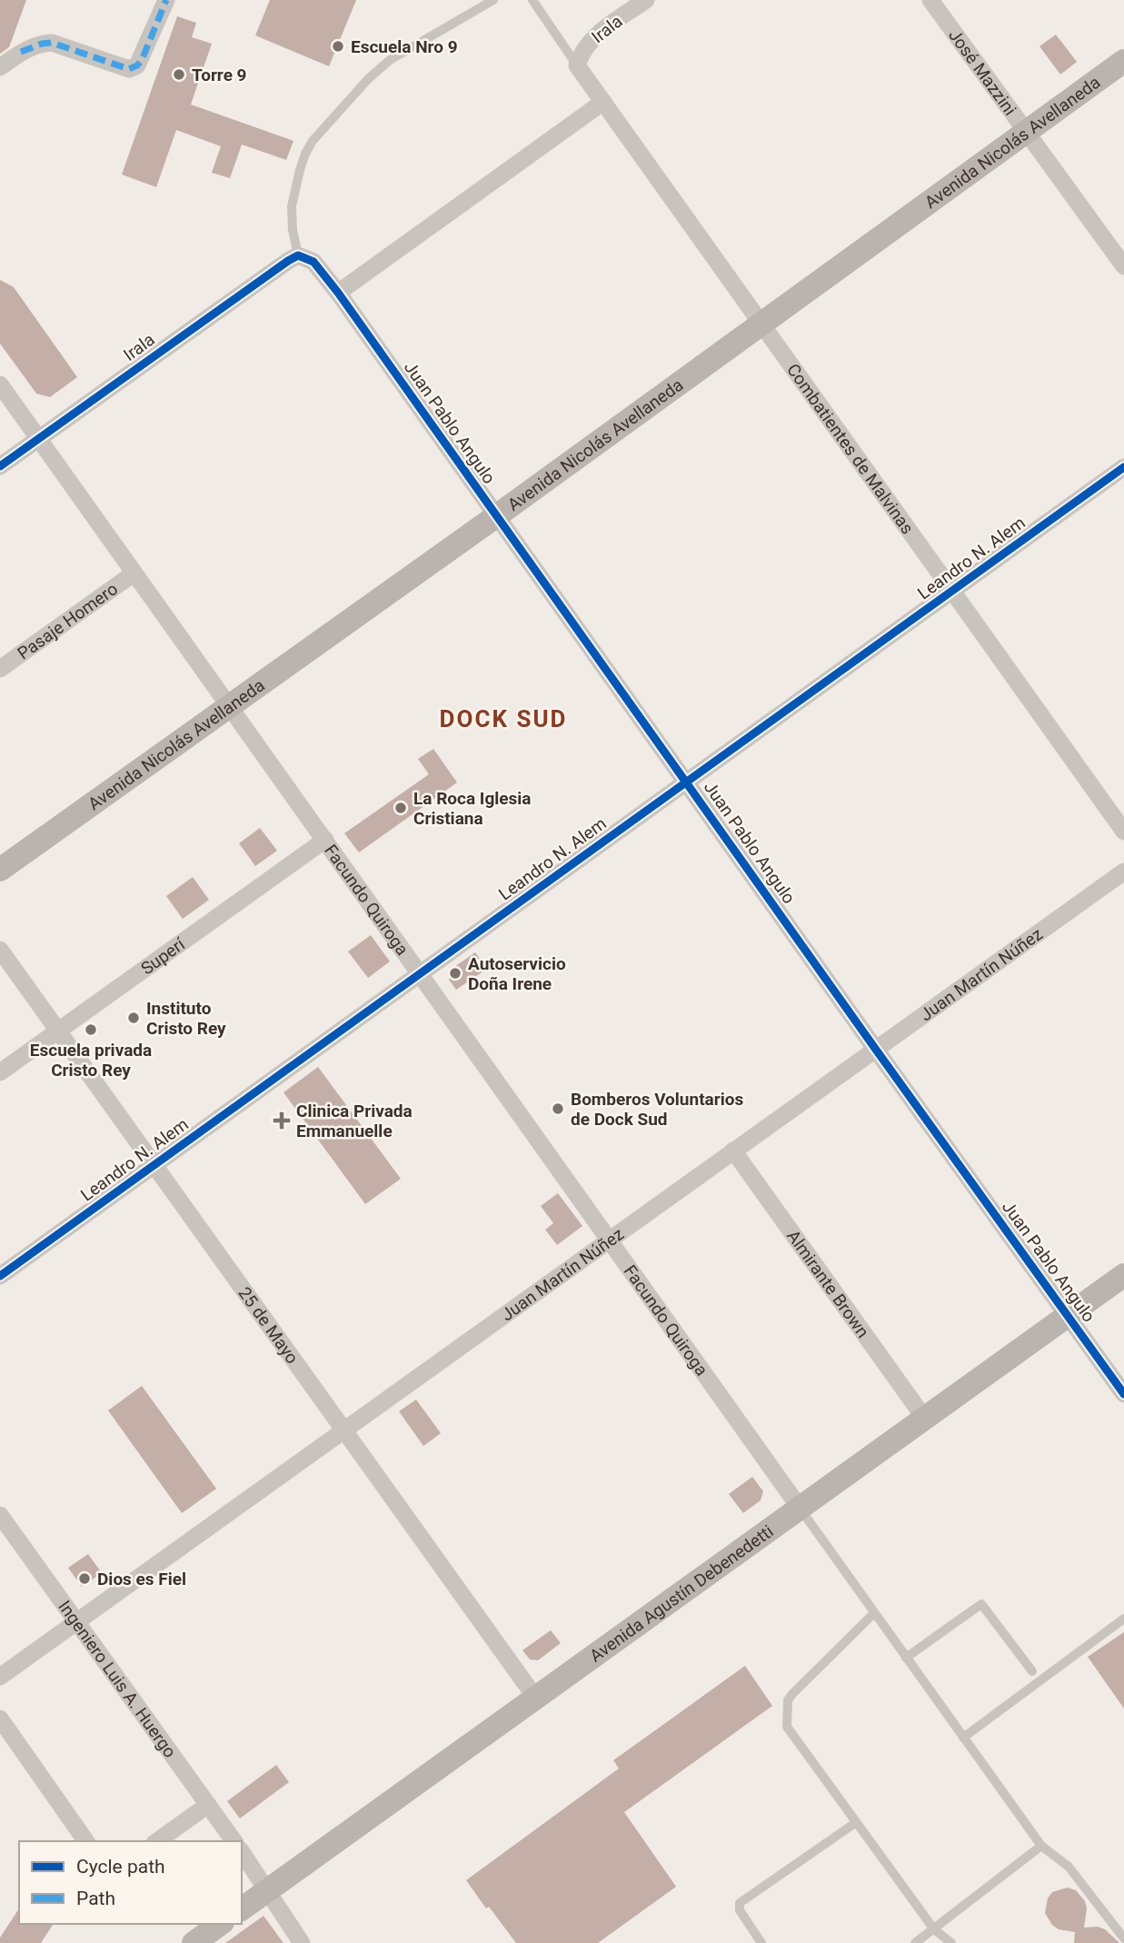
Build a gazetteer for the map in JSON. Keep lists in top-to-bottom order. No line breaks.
{"streets":{"main road":["Avenida Nicolás Avellaneda","Avenida Agustín Debenedetti"],"street":["Irala","José Mazzini","Juan Pablo Angulo","Combatientes de Malvinas","Leandro N. Alem","Pasaje Homero","Facundo Quiroga","Superí","Juan Martín Núñez","Almirante Brown","25 de Mayo","Ingeniero Luis A. Huergo"]},"crossings":[["Irala","Juan Pablo Angulo"],["Irala","Combatientes de Malvinas"],["Irala","Facundo Quiroga"],["José Mazzini","Avenida Nicolás Avellaneda"],["Avenida Nicolás Avellaneda","Juan Pablo Angulo"],["Avenida Nicolás Avellaneda","Combatientes de Malvinas"],["Avenida Nicolás Avellaneda","Facundo Quiroga"],["Juan Pablo Angulo","Leandro N. Alem"],["Juan Pablo Angulo","Juan Martín Núñez"],["Juan Pablo Angulo","Avenida Agustín Debenedetti"],["Combatientes de Malvinas","Leandro N. Alem"],["Leandro N. Alem","Facundo Quiroga"],["Leandro N. Alem","25 de Mayo"],["Pasaje Homero","Facundo Quiroga"],["Facundo Quiroga","Superí"],["Facundo Quiroga","Juan Martín Núñez"],["Facundo Quiroga","Avenida Agustín Debenedetti"],["Superí","25 de Mayo"],["Juan Martín Núñez","Almirante Brown"],["Juan Martín Núñez","25 de Mayo"],["Juan Martín Núñez","Ingeniero Luis A. Huergo"],["Almirante Brown","Avenida Agustín Debenedetti"],["25 de Mayo","Avenida Agustín Debenedetti"]],"districts":["DOCK SUD"],"places":{"other":["Escuela Nro 9","Torre 9","La Roca Iglesia Cristiana","Autoservicio Doña Irene","Instituto Cristo Rey","Escuela privada Cristo Rey","Bomberos Voluntarios de Dock Sud","Dios es Fiel"],"health":["Clinica Privada Emmanuelle"]},"legend":["Cycle path","Path"]}
